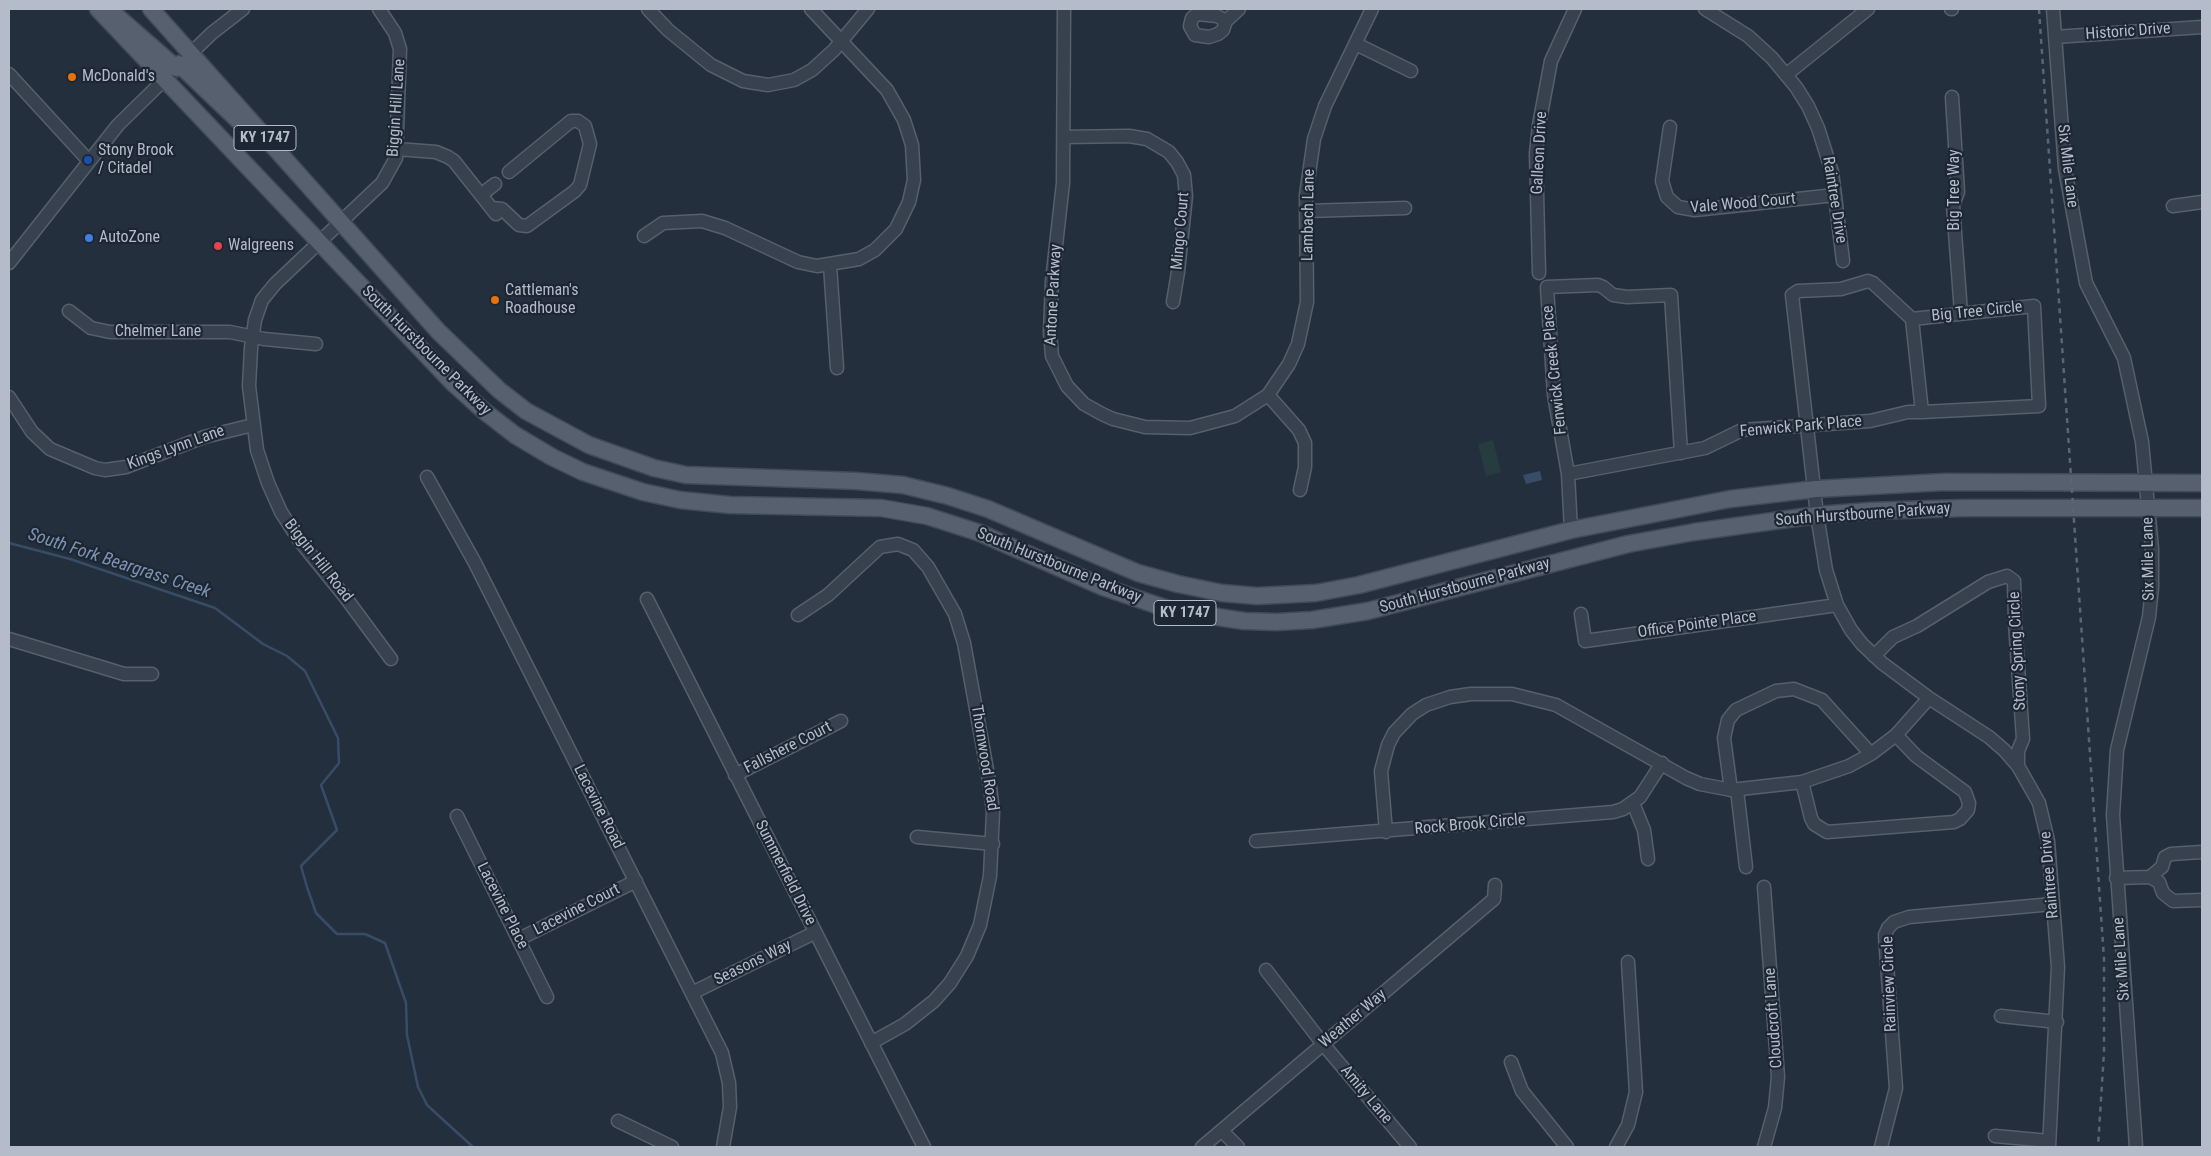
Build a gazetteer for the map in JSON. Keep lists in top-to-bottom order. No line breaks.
{"streets":{"main road":["KY 1747","South Hurstbourne Parkway"],"street":["Historic Drive","Biggin Hill Lane","Galleon Drive","Six Mile Lane","Big Tree Way","Raintree Drive","Vale Wood Court","Lambach Lane","Mingo Court","Antone Parkway","Big Tree Circle","Chelmer Lane","Fenwick Creek Place","Fenwick Park Place","Kings Lynn Lane","Biggin Hill Road","Office Pointe Place","Stony Spring Circle","Fallshere Court","Thornwood Road","Lacevine Road","Rock Brook Circle","Summerfield Drive","Lacevine Place","Lacevine Court","Seasons Way","Rainview Circle","Cloudcroft Lane","Weather Way","Amity Lane"]},"crossings":[["Historic Drive","Six Mile Lane"],["Biggin Hill Lane","South Hurstbourne Parkway"],["Biggin Hill Lane","Biggin Hill Road"],["Six Mile Lane","South Hurstbourne Parkway"],["Big Tree Way","Big Tree Circle"],["Raintree Drive","Vale Wood Court"],["Raintree Drive","Big Tree Circle"],["Raintree Drive","South Hurstbourne Parkway"],["Raintree Drive","Fenwick Park Place"],["Raintree Drive","Office Pointe Place"],["Raintree Drive","Stony Spring Circle"],["Raintree Drive","Rainview Circle"],["Lambach Lane","Antone Parkway"],["Mingo Court","Antone Parkway"],["Big Tree Circle","Fenwick Park Place"],["Chelmer Lane","Biggin Hill Road"],["South Hurstbourne Parkway","Fenwick Creek Place"],["South Hurstbourne Parkway","Biggin Hill Road"],["Fenwick Creek Place","Fenwick Park Place"],["Kings Lynn Lane","Biggin Hill Road"],["Fallshere Court","Summerfield Drive"],["Thornwood Road","Summerfield Drive"],["Lacevine Road","Lacevine Court"],["Lacevine Road","Seasons Way"],["Summerfield Drive","Seasons Way"],["Lacevine Place","Lacevine Court"],["Weather Way","Amity Lane"]],"water":["South Fork Beargrass Creek"],"places":["McDonald's","Stony Brook / Citadel","AutoZone","Walgreens","Cattleman's Roadhouse"]}
